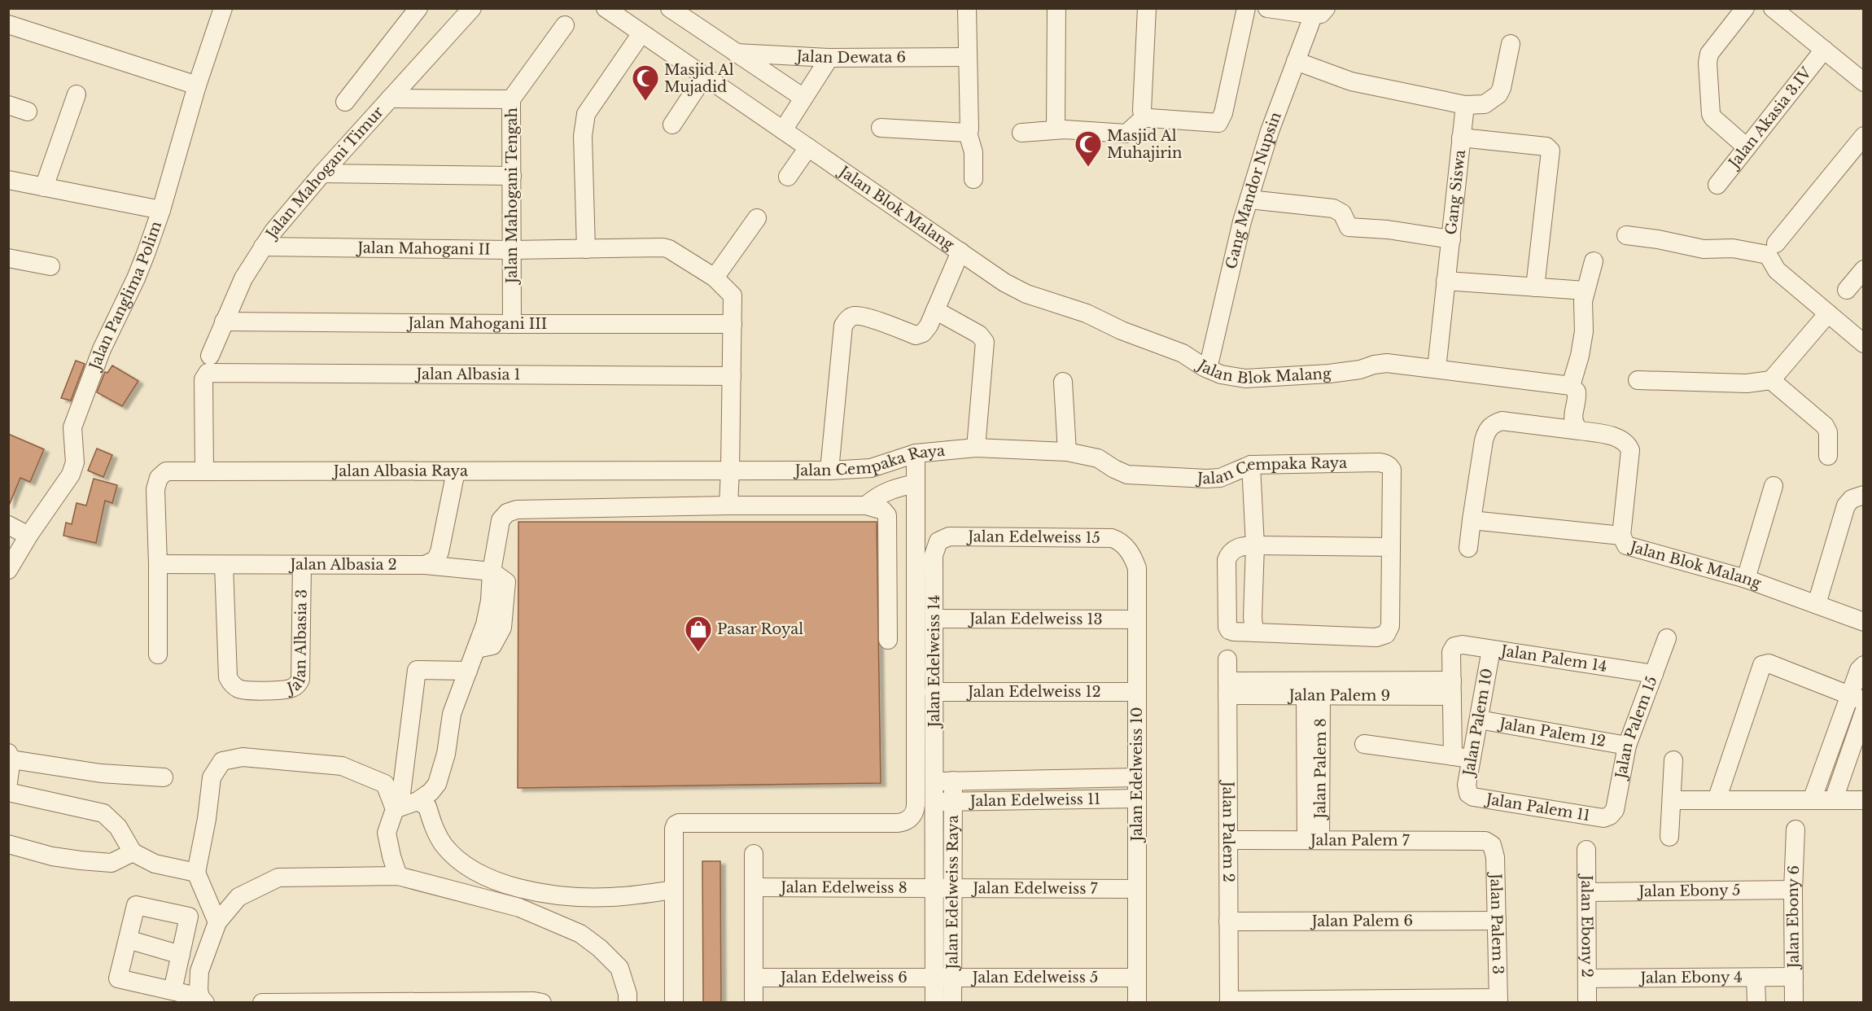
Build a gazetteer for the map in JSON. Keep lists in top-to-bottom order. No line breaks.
{"streets":{"street":["Jalan Dewata 6","Jalan Akasia 3.IV","Jalan Mahogani Timur","Gang Mandor Nupsin","Gang Siswa","Jalan Mahogani Tengah","Jalan Blok Malang","Jalan Mahogani II","Jalan Panglima Polim","Jalan Mahogani III","Jalan Albasia 1","Jalan Cempaka Raya","Jalan Albasia Raya","Jalan Edelweiss 15","Jalan Albasia 2","Jalan Edelweiss 13","Jalan Albasia 3","Jalan Palem 14","Jalan Edelweiss 14","Jalan Edelweiss 12","Jalan Palem 9","Jalan Palem 10","Jalan Palem 15","Jalan Palem 12","Jalan Palem 8","Jalan Edelweiss 10","Jalan Edelweiss 11","Jalan Palem 11","Jalan Palem 2","Jalan Palem 7","Jalan Edelweiss 8","Jalan Edelweiss 7","Jalan Ebony 5","Jalan Edelweiss Raya","Jalan Ebony 6","Jalan Palem 6","Jalan Palem 3","Jalan Ebony 2","Jalan Edelweiss 6","Jalan Edelweiss 5","Jalan Ebony 4"]},"crossings":[["Jalan Mahogani Timur","Jalan Mahogani II"],["Jalan Mahogani Timur","Jalan Mahogani III"],["Jalan Mahogani Timur","Jalan Albasia 1"],["Jalan Mahogani Timur","Jalan Albasia Raya"],["Gang Mandor Nupsin","Jalan Blok Malang"],["Gang Siswa","Jalan Blok Malang"],["Jalan Mahogani Tengah","Jalan Mahogani II"],["Jalan Mahogani Tengah","Jalan Mahogani III"],["Jalan Cempaka Raya","Jalan Albasia Raya"],["Jalan Albasia Raya","Jalan Albasia 2"],["Jalan Edelweiss 15","Jalan Edelweiss 14"],["Jalan Edelweiss 15","Jalan Edelweiss 10"],["Jalan Albasia 2","Jalan Albasia 3"],["Jalan Edelweiss 13","Jalan Edelweiss 14"],["Jalan Edelweiss 13","Jalan Edelweiss 10"],["Jalan Palem 14","Jalan Palem 10"],["Jalan Palem 14","Jalan Palem 15"],["Jalan Edelweiss 14","Jalan Edelweiss 12"],["Jalan Edelweiss 14","Jalan Edelweiss 11"],["Jalan Edelweiss 14","Jalan Edelweiss Raya"],["Jalan Edelweiss 12","Jalan Edelweiss 10"],["Jalan Palem 9","Jalan Palem 10"],["Jalan Palem 9","Jalan Palem 8"],["Jalan Palem 9","Jalan Palem 2"],["Jalan Palem 10","Jalan Palem 12"],["Jalan Palem 10","Jalan Palem 11"],["Jalan Palem 15","Jalan Palem 12"],["Jalan Palem 15","Jalan Palem 11"],["Jalan Palem 8","Jalan Palem 7"],["Jalan Edelweiss 10","Jalan Edelweiss 11"],["Jalan Edelweiss 10","Jalan Edelweiss 7"],["Jalan Edelweiss 10","Jalan Edelweiss 5"],["Jalan Edelweiss 11","Jalan Edelweiss Raya"],["Jalan Palem 2","Jalan Palem 7"],["Jalan Palem 2","Jalan Palem 6"],["Jalan Palem 7","Jalan Palem 3"],["Jalan Edelweiss 8","Jalan Edelweiss 7"],["Jalan Edelweiss 8","Jalan Edelweiss Raya"],["Jalan Edelweiss 7","Jalan Edelweiss Raya"],["Jalan Ebony 5","Jalan Ebony 6"],["Jalan Ebony 5","Jalan Ebony 2"],["Jalan Edelweiss Raya","Jalan Edelweiss 6"],["Jalan Edelweiss Raya","Jalan Edelweiss 5"],["Jalan Ebony 6","Jalan Ebony 4"],["Jalan Palem 6","Jalan Palem 3"],["Jalan Ebony 2","Jalan Ebony 4"],["Jalan Edelweiss 6","Jalan Edelweiss 5"]],"places":{"mosque":["Masjid Al Mujadid","Masjid Al Muhajirin"],"shop":["Pasar Royal"]}}
